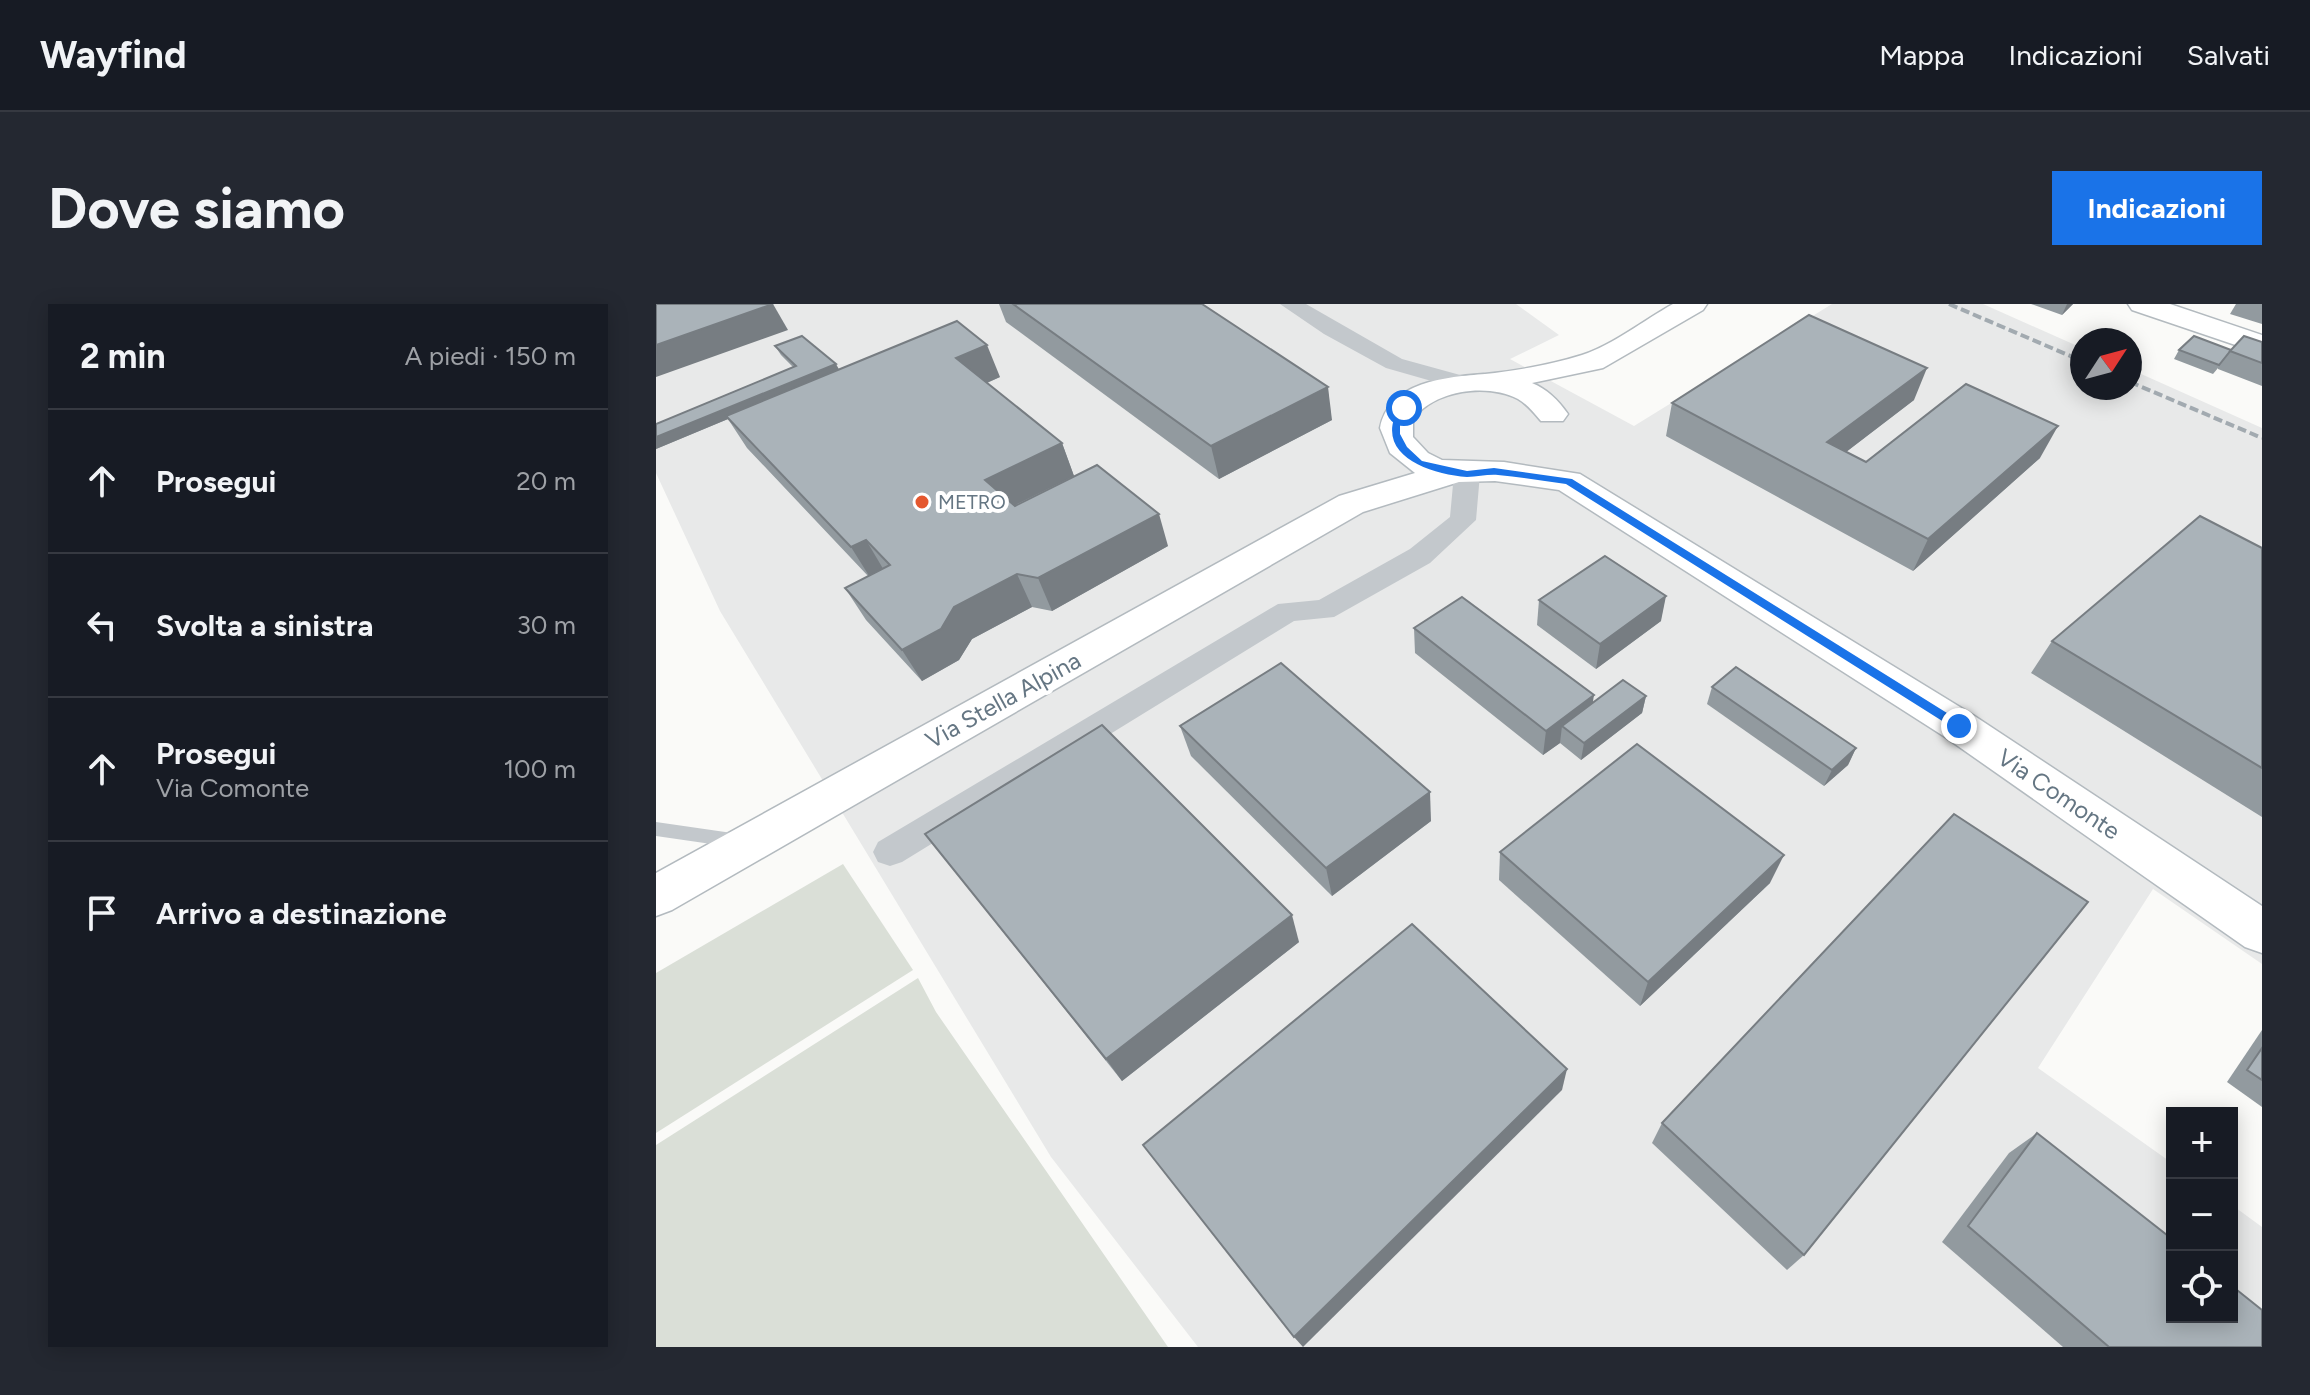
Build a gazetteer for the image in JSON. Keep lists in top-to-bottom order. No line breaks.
{"streets":{"street":["Via Stella Alpina","Via Comonte"]},"places":["METRO"],"north":"top right","page":{"header":"Wayfind","nav":["Mappa","Indicazioni","Salvati"],"buttons":"Indicazioni","title":"Dove siamo","heading":["2 min","A piedi · 150 m"],"list":[["Prosegui","20 m"],["Svolta a sinistra","30 m"],["Prosegui","Via Comonte","100 m"],"Arrivo a destinazione"],"map_buttons":["+","−"]}}
